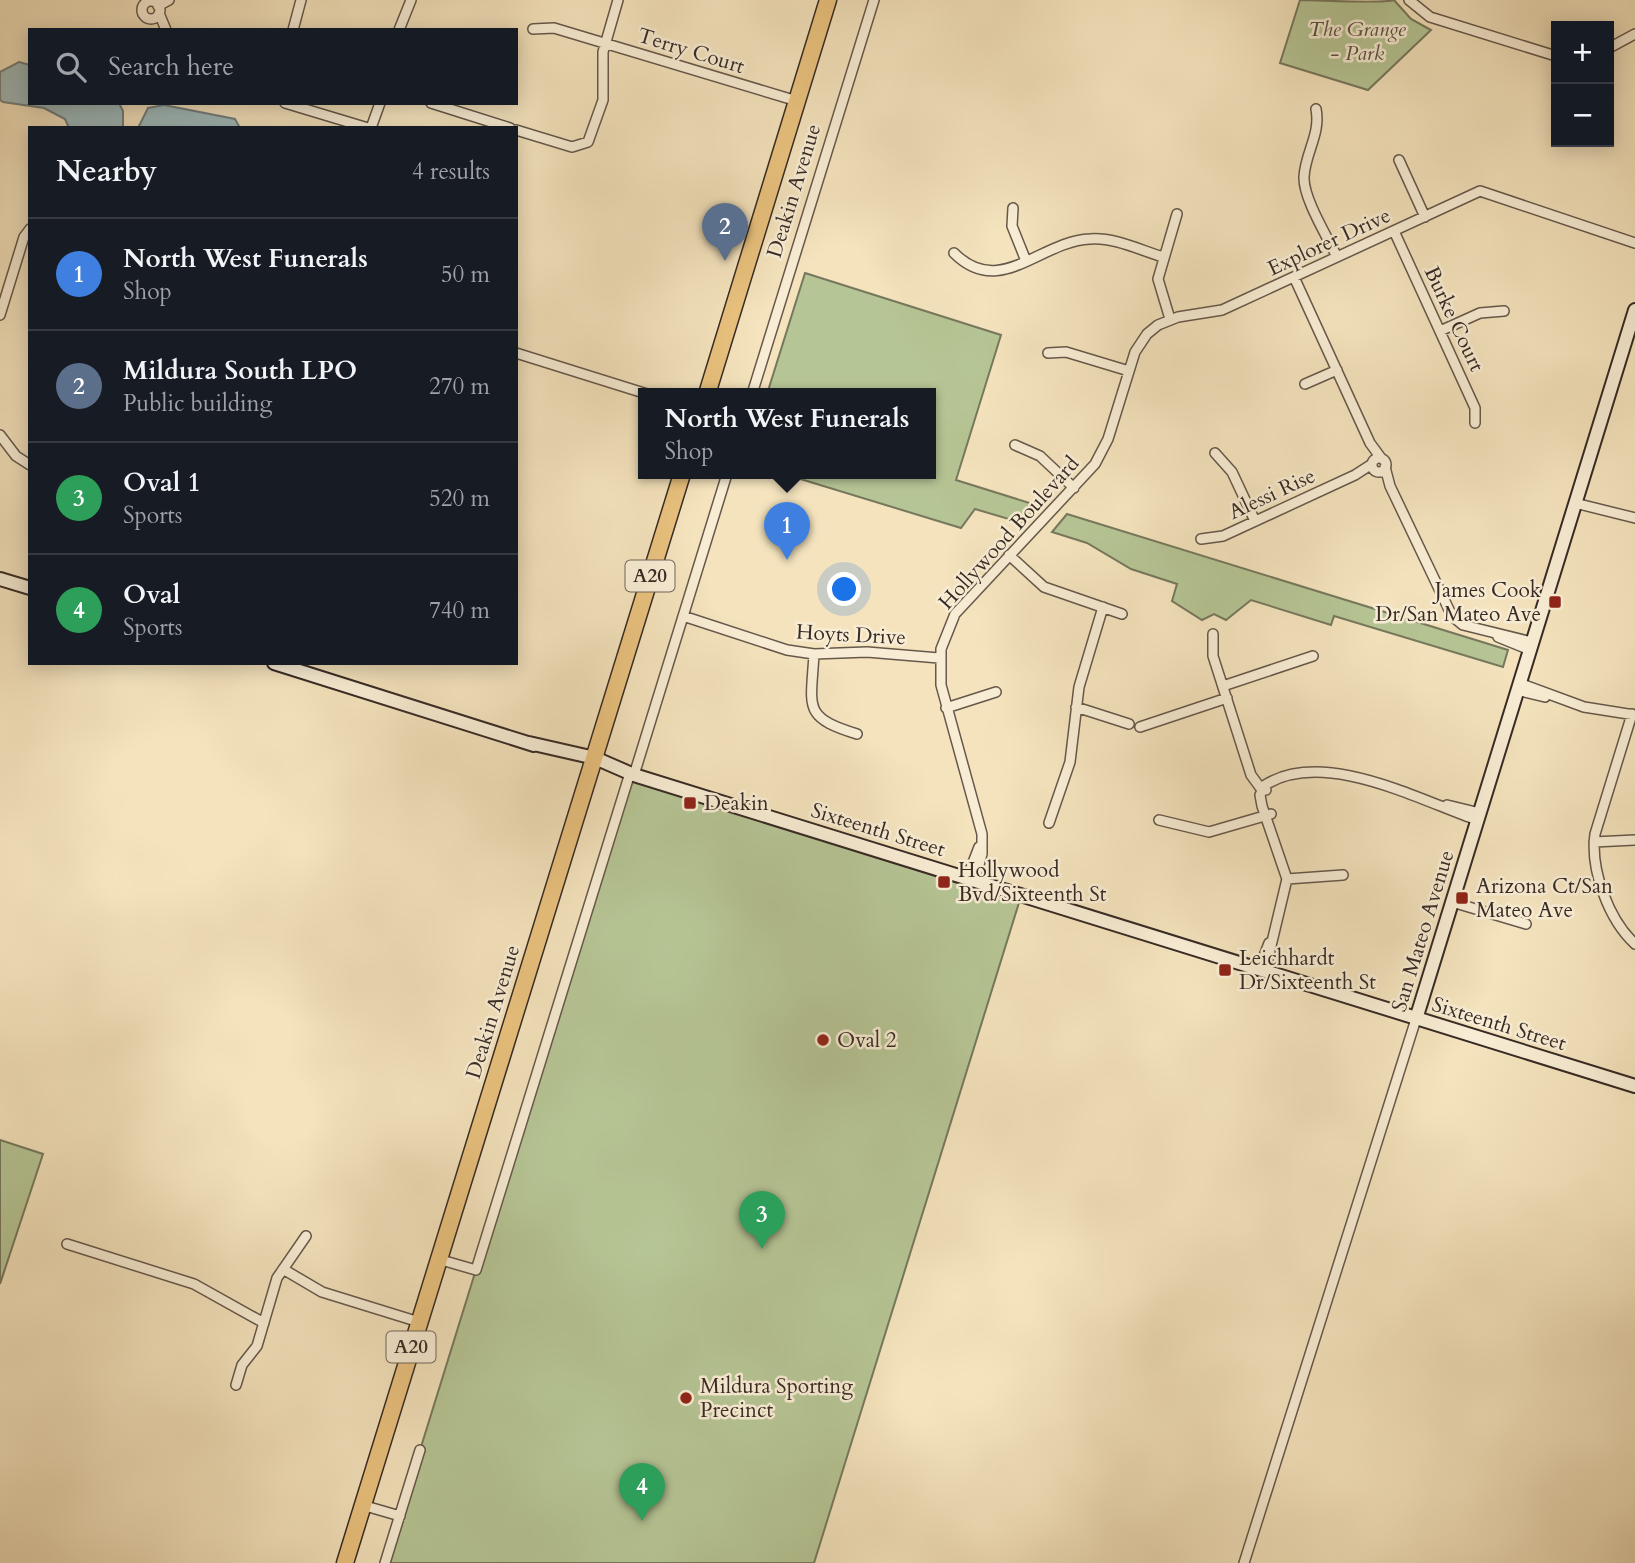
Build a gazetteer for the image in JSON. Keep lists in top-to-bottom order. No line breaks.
{"streets":{"highway":["Deakin Avenue","A20"],"street":["Terry Court","Explorer Drive","Burke Court","Alessi Rise","Hollywood Boulevard","Hoyts Drive","Sixteenth Street","San Mateo Avenue"]},"crossings":[["Terry Court","Deakin Avenue"],["Deakin Avenue","Sixteenth Street"],["Explorer Drive","Burke Court"],["Explorer Drive","Hollywood Boulevard"],["Hollywood Boulevard","Hoyts Drive"],["Hollywood Boulevard","Sixteenth Street"],["Sixteenth Street","San Mateo Avenue"]],"parks":["The Grange - Park"],"places":{"transit":["James Cook Dr/San Mateo Ave","Deakin","Hollywood Bvd/Sixteenth St","Arizona Ct/San Mateo Ave","Leichhardt Dr/Sixteenth St"],"other":["Oval 2","Mildura Sporting Precinct"]},"page":{"map_buttons":["+","−"],"search":"Search here","heading":["Nearby","4 results"],"pins":["2","1","3","4"],"list":[{"mark":"1","name":"North West Funerals","note":"Shop","value":"50 m"},{"mark":"2","name":"Mildura South LPO","note":"Public building","value":"270 m"},{"mark":"3","name":"Oval 1","note":"Sports","value":"520 m"},{"mark":"4","name":"Oval","note":"Sports","value":"740 m"}],"popup":["North West Funerals","Shop"]}}
